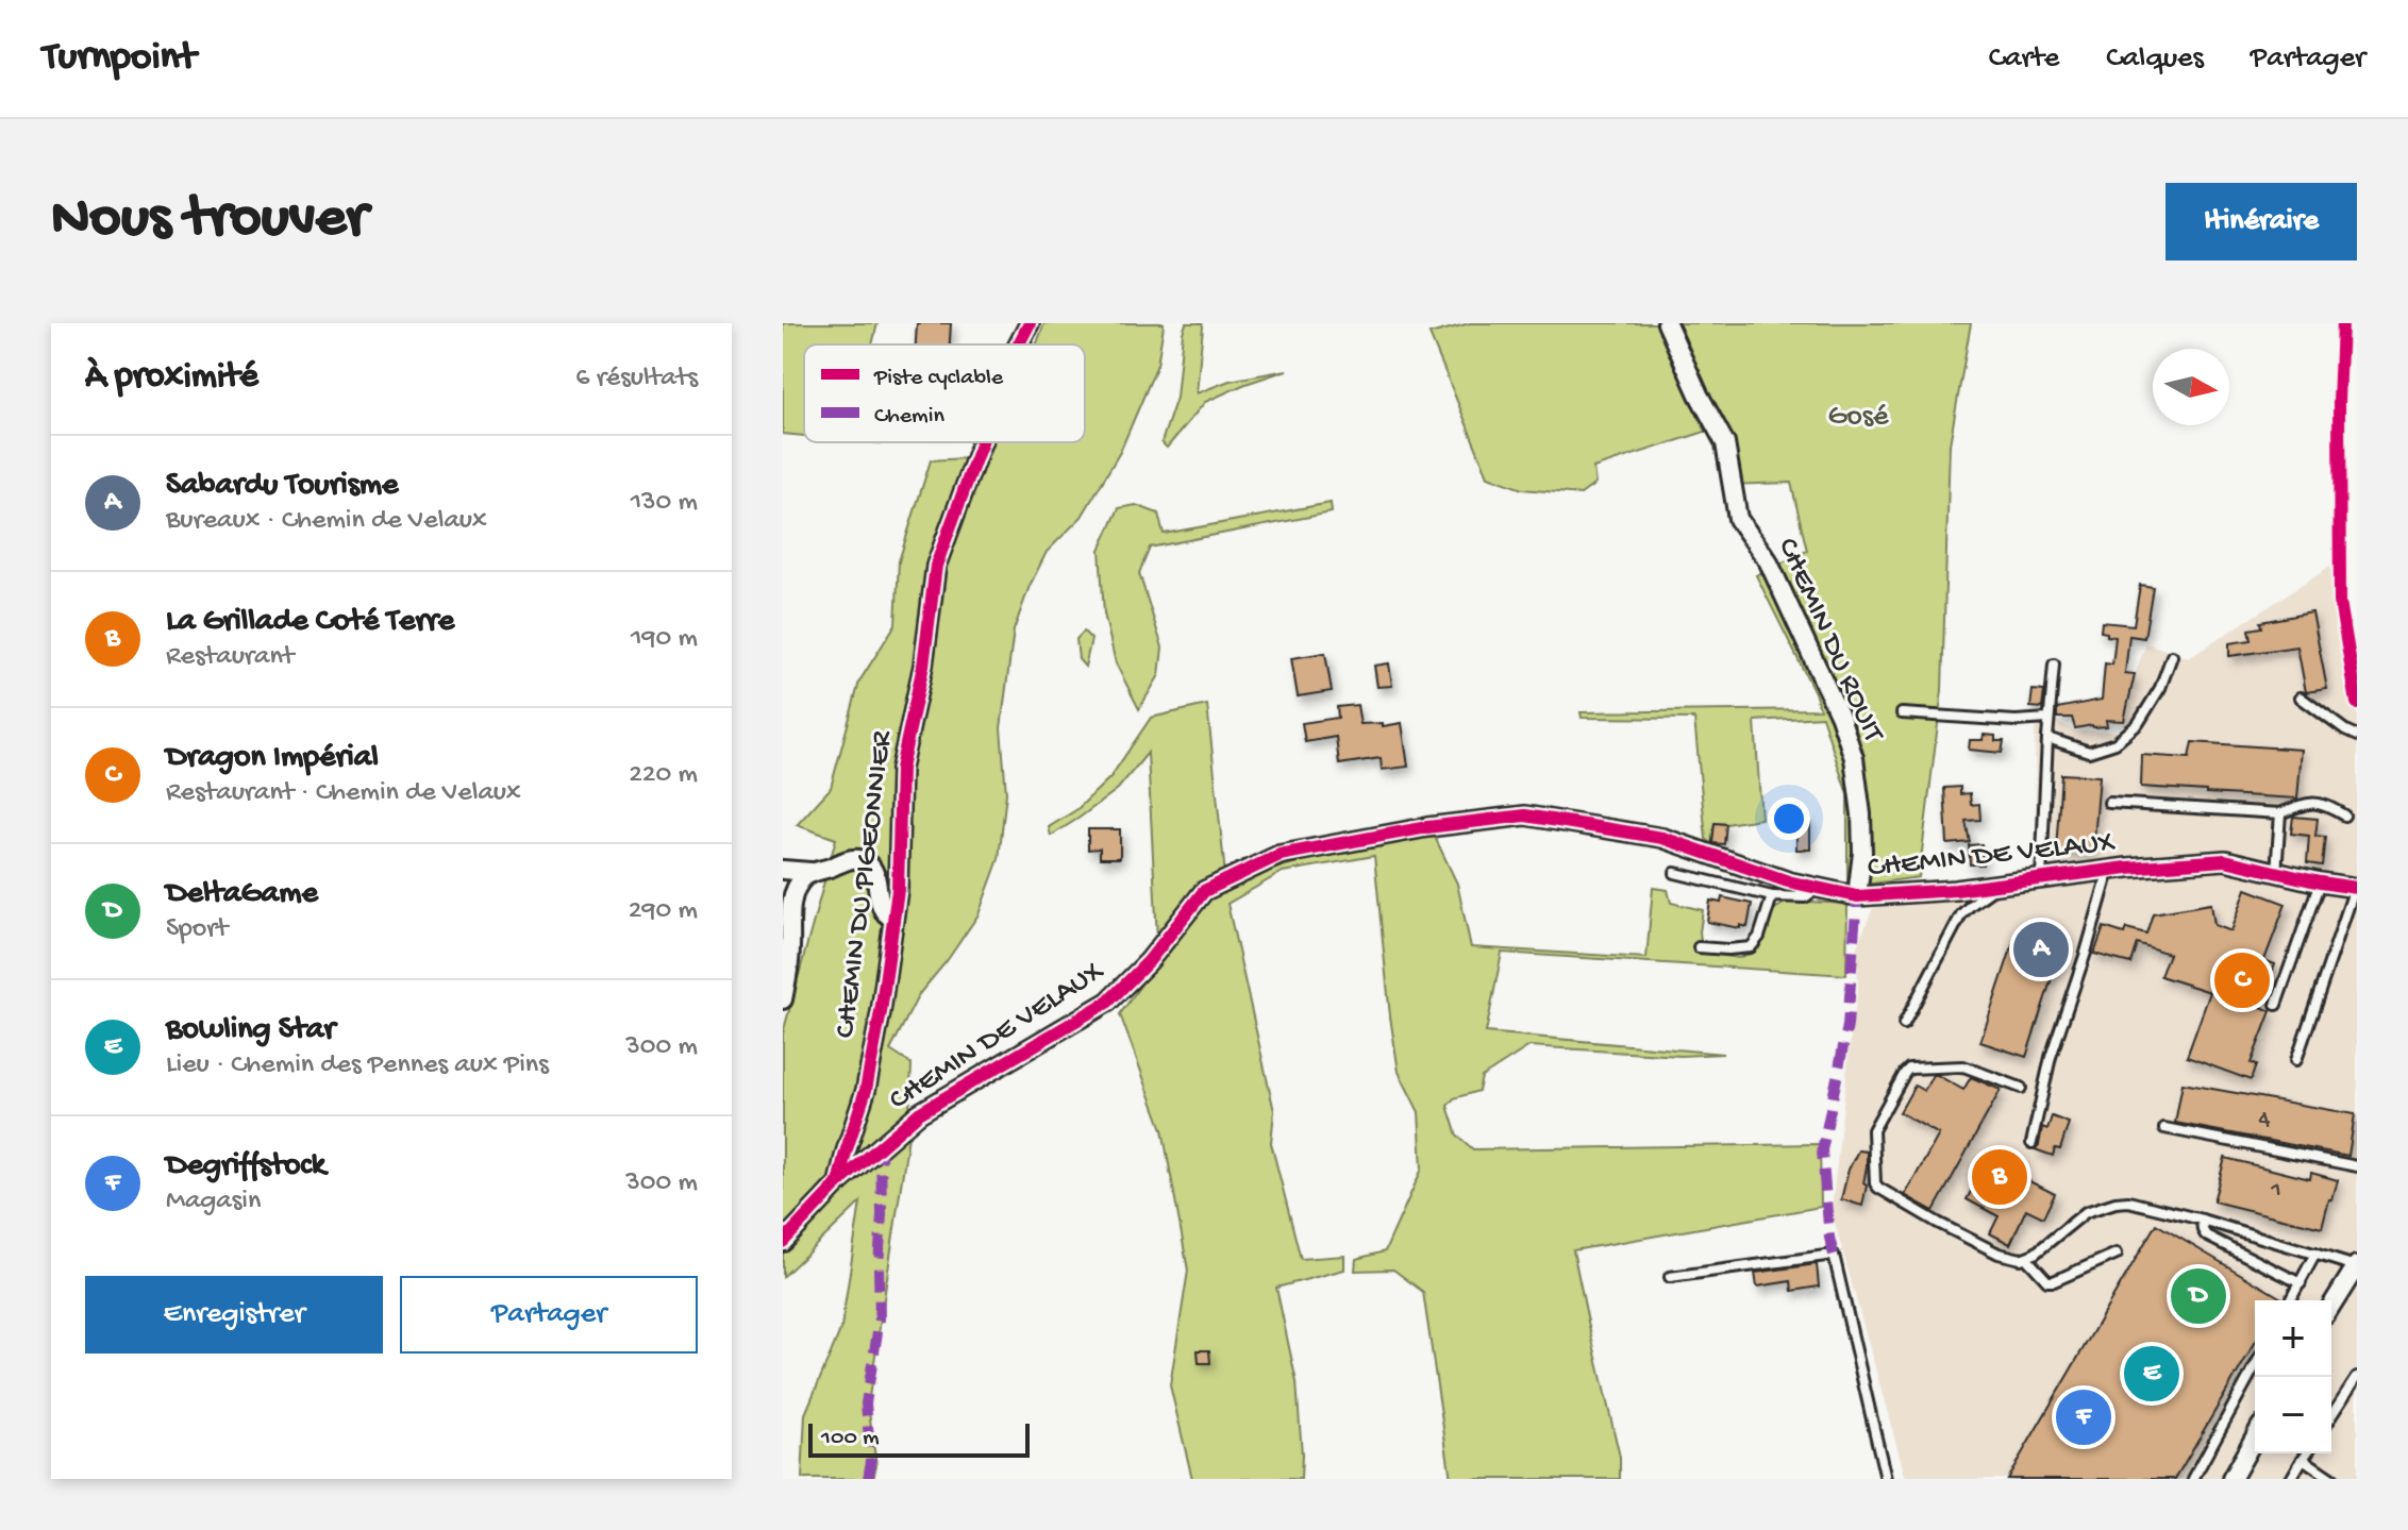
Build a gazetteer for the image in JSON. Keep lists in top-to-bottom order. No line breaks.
{"streets":{"street":["CHEMIN DU ROUIT","CHEMIN DE VELAUX","CHEMIN DU PIGEONNIER"]},"crossings":[["CHEMIN DU ROUIT","CHEMIN DE VELAUX"],["CHEMIN DE VELAUX","CHEMIN DU PIGEONNIER"]],"parks":["Gosé"],"house_numbers":["4","1"],"legend":["Piste cyclable","Chemin"],"scale_bar":"100 m","north":"right","page":{"header":"Turnpoint","nav":["Carte","Calques","Partager"],"buttons":["Itinéraire",["Enregistrer","Partager"]],"title":"Nous trouver","heading":["À proximité","6 résultats"],"list":[{"mark":"A","name":"Sabardu Tourisme","note":"Bureaux · Chemin de Velaux","value":"130 m"},{"mark":"B","name":"La Grillade Coté Terre","note":"Restaurant","value":"190 m"},{"mark":"C","name":"Dragon Impérial","note":"Restaurant · Chemin de Velaux","value":"220 m"},{"mark":"D","name":"DeltaGame","note":"Sport","value":"290 m"},{"mark":"E","name":"Bowling Star","note":"Lieu · Chemin des Pennes aux Pins","value":"300 m"},{"mark":"F","name":"Degriffstock","note":"Magasin","value":"300 m"}],"pins":["A","C","B","D","E","F"],"map_buttons":["+","−"],"scale":"100 m"}}
